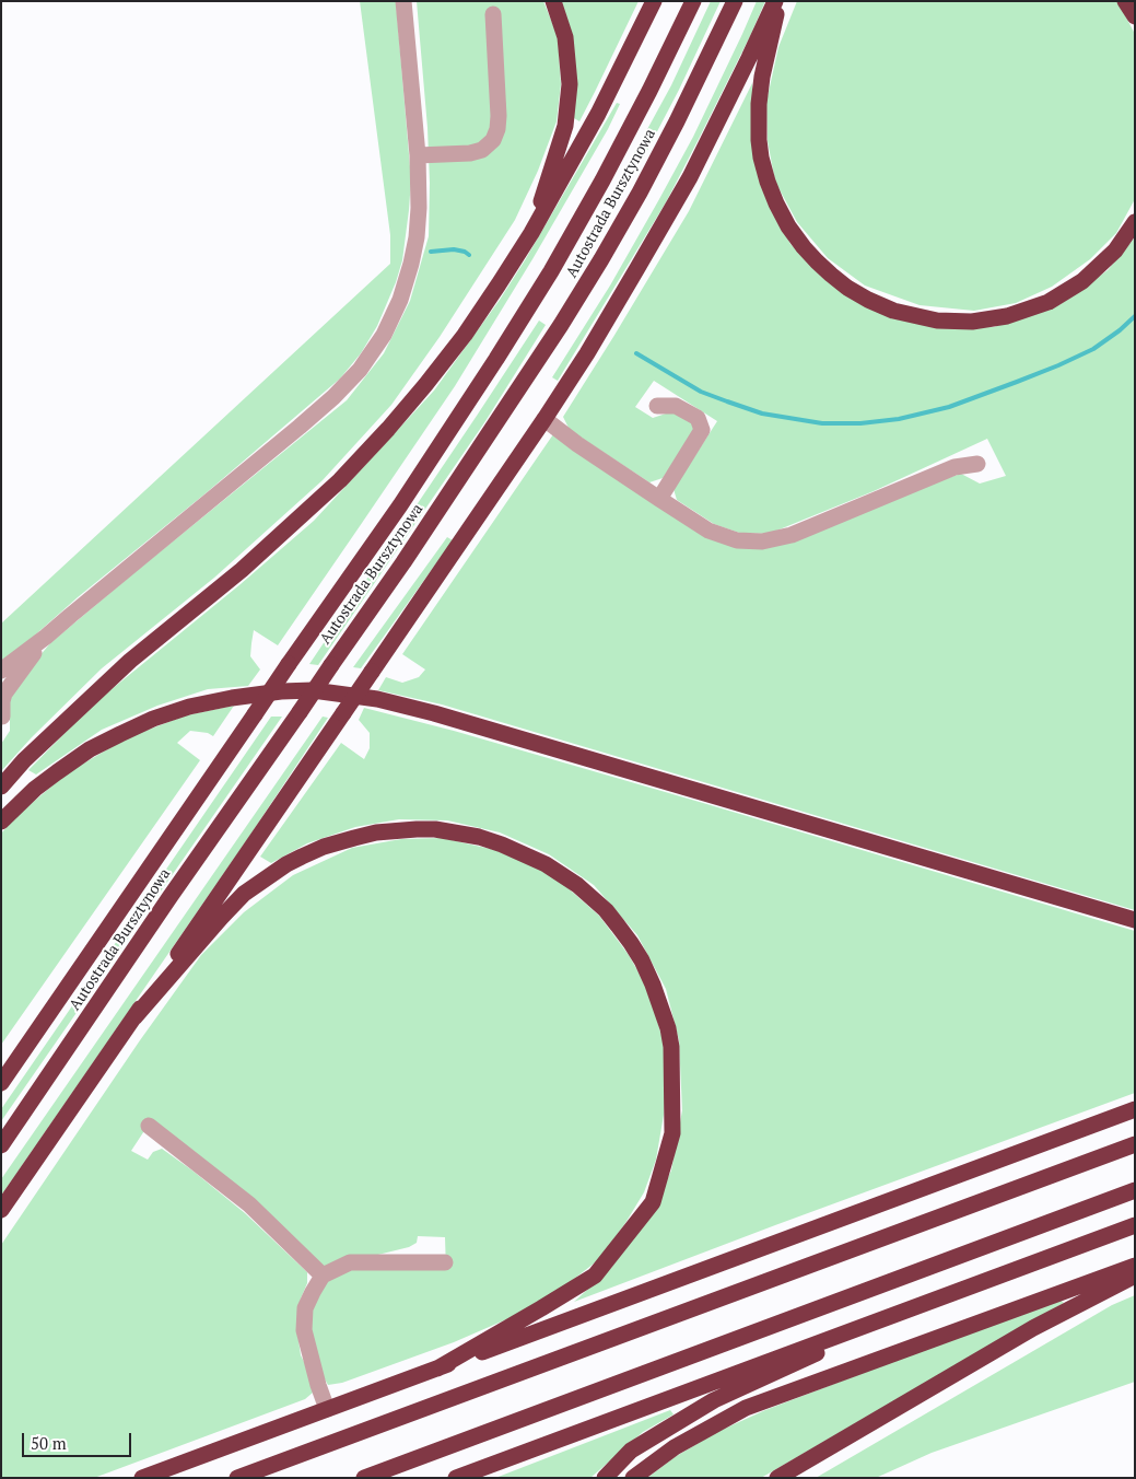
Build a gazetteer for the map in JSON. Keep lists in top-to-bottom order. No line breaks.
{"streets":{"highway":["Autostrada Bursztynowa"]},"scale_bar":"50 m"}
